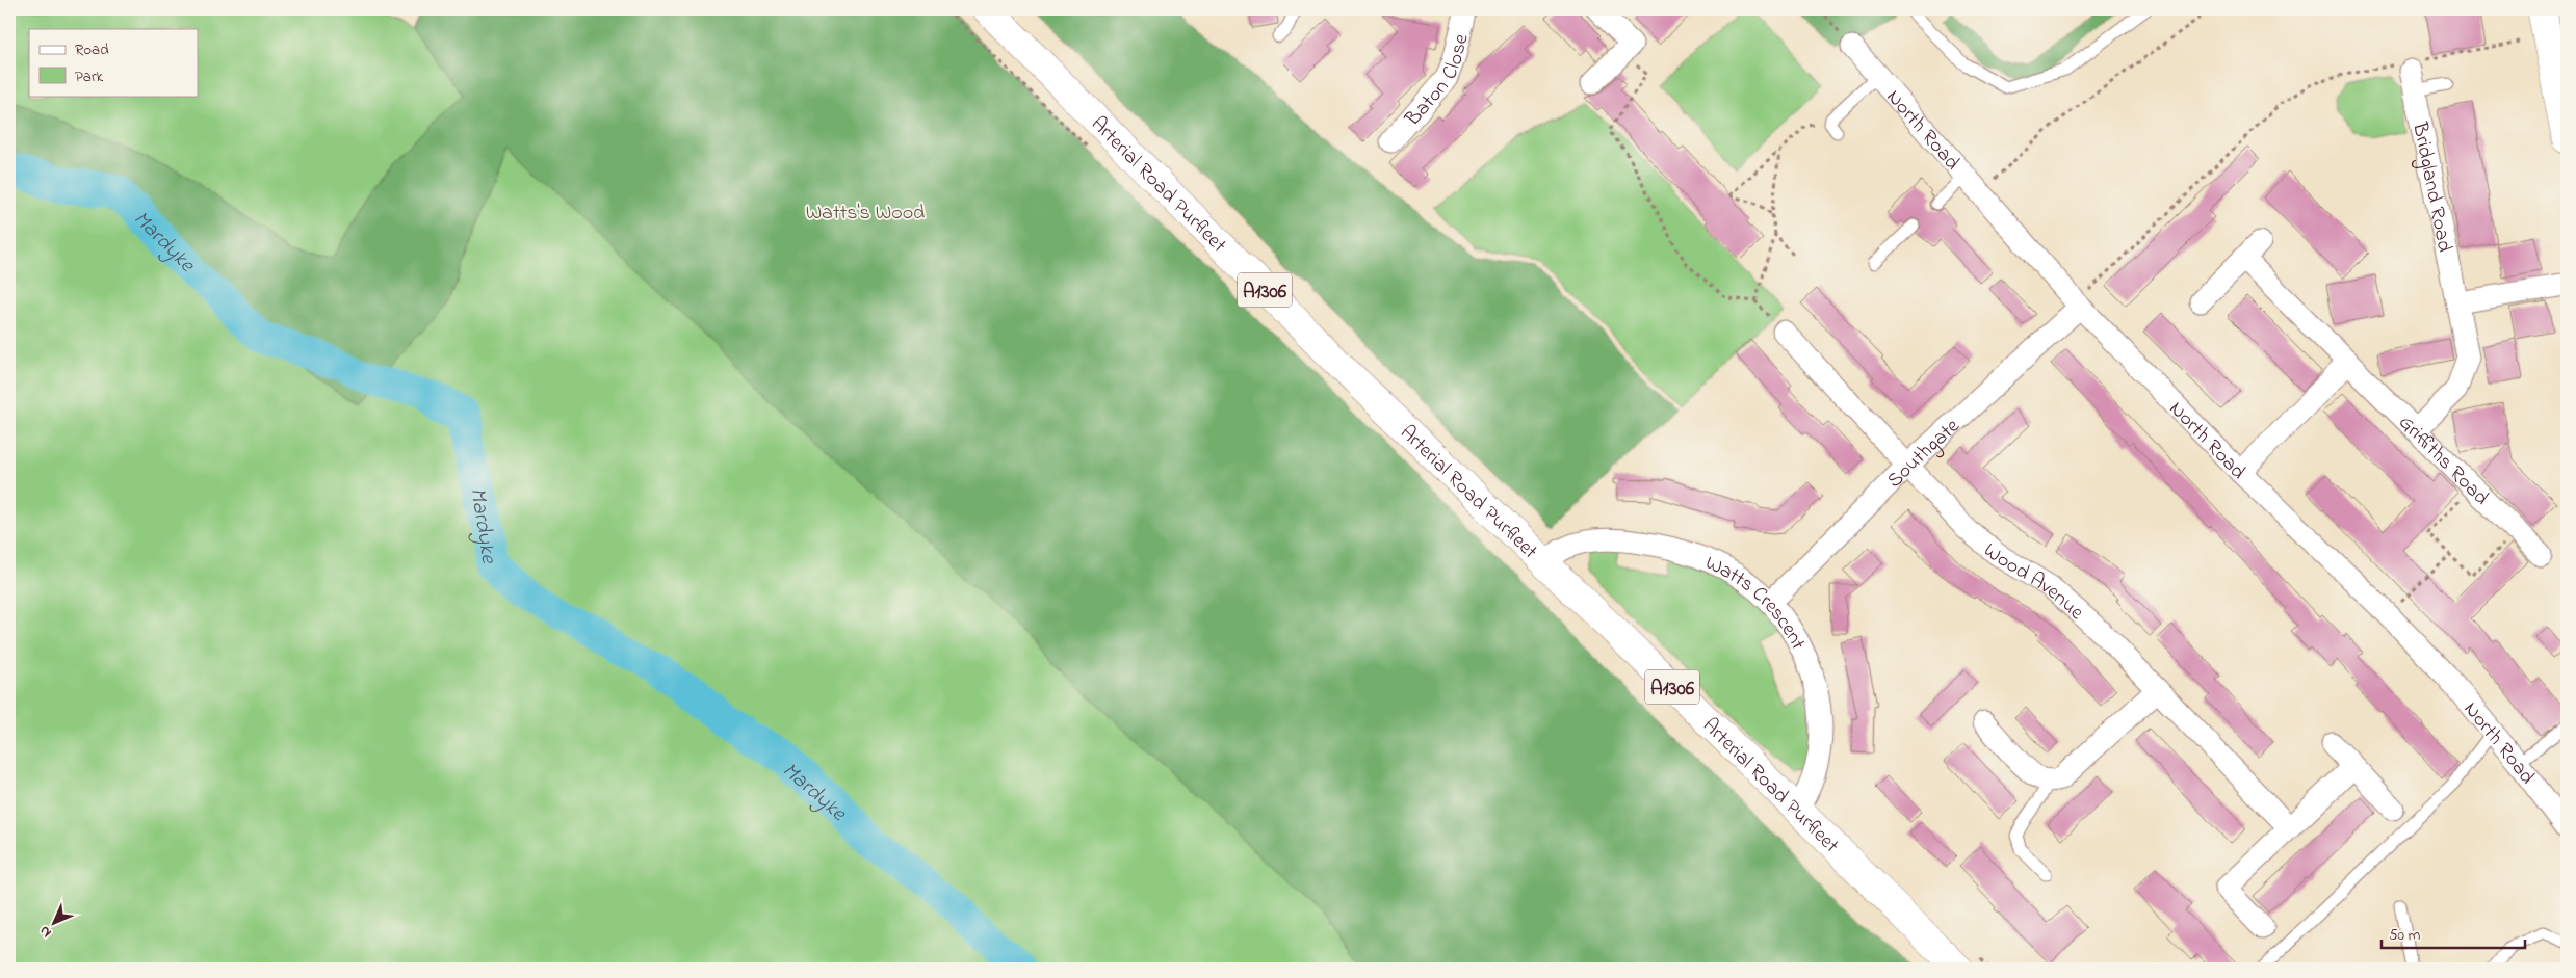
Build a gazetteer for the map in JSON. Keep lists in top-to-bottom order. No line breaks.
{"streets":{"main road":["Arterial Road Purfleet","A1306"],"street":["Baton Close","North Road","Bridgland Road","Southgate","Griffiths Road","Wood Avenue","Watts Crescent"]},"crossings":[["North Road","Southgate"],["Arterial Road Purfleet","Watts Crescent"],["Bridgland Road","Griffiths Road"],["Southgate","Wood Avenue"],["Southgate","Watts Crescent"]],"water":["Mardyke"],"parks":["Watts's Wood"],"legend":["Road","Park"],"scale_bar":"50 m","north":"bottom left"}
